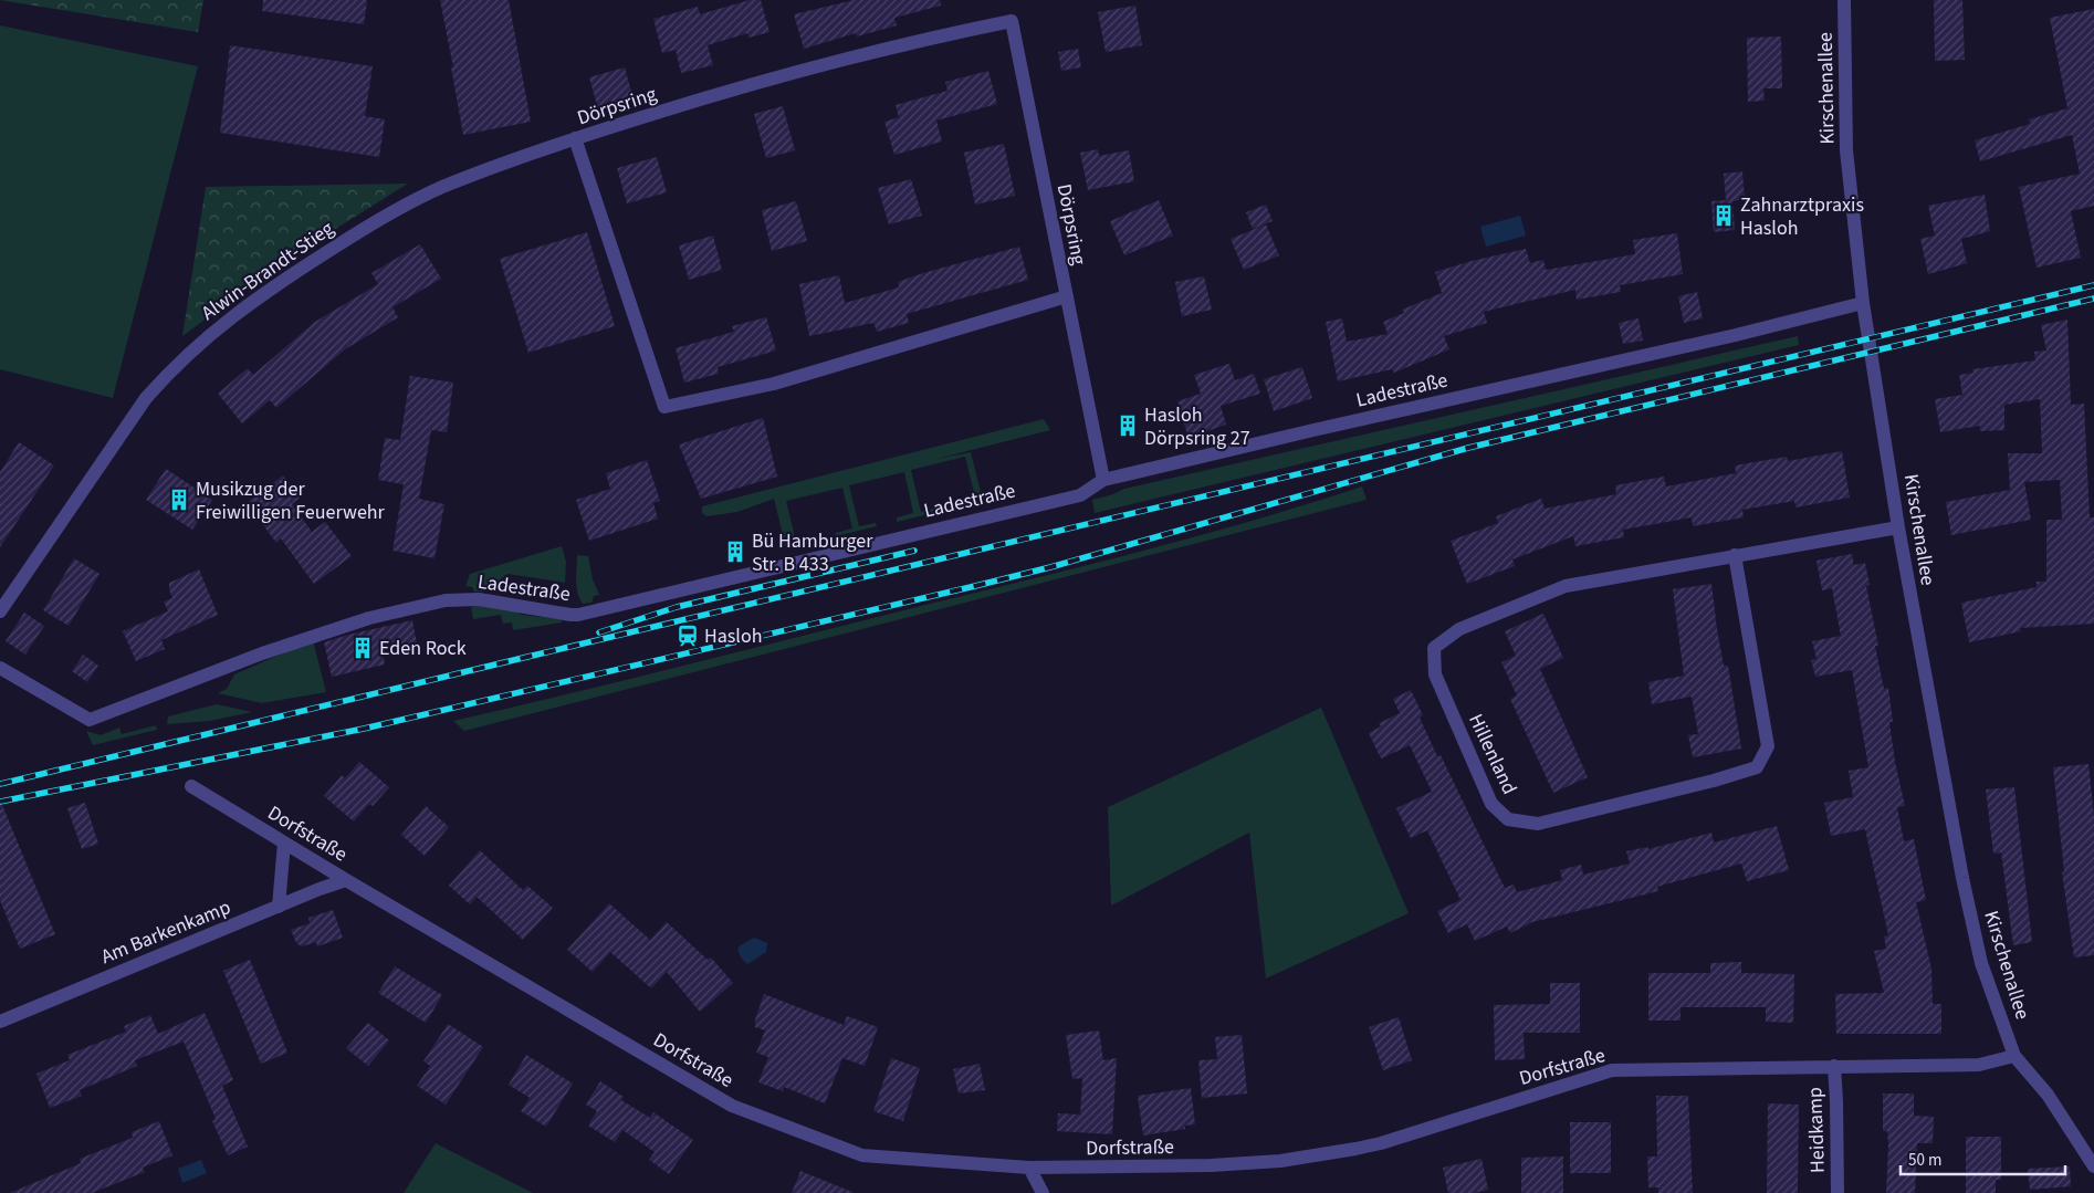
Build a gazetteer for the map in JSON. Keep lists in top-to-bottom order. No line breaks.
{"streets":{"street":["Kirschenallee","Dörpsring","Alwin-Brandt-Stieg","Ladestraße","Hillenland","Dorfstraße","Am Barkenkamp","Heidkamp"]},"crossings":[["Kirschenallee","Ladestraße"],["Kirschenallee","Hillenland"],["Kirschenallee","Dorfstraße"],["Dörpsring","Alwin-Brandt-Stieg"],["Dörpsring","Ladestraße"],["Dorfstraße","Am Barkenkamp"],["Dorfstraße","Heidkamp"]],"places":{"building":["Zahnarztpraxis Hasloh","Hasloh Dörpsring 27","Musikzug der Freiwilligen Feuerwehr","Bü Hamburger Str. B 433","Eden Rock"],"station":["Hasloh"]},"scale_bar":"50 m"}
